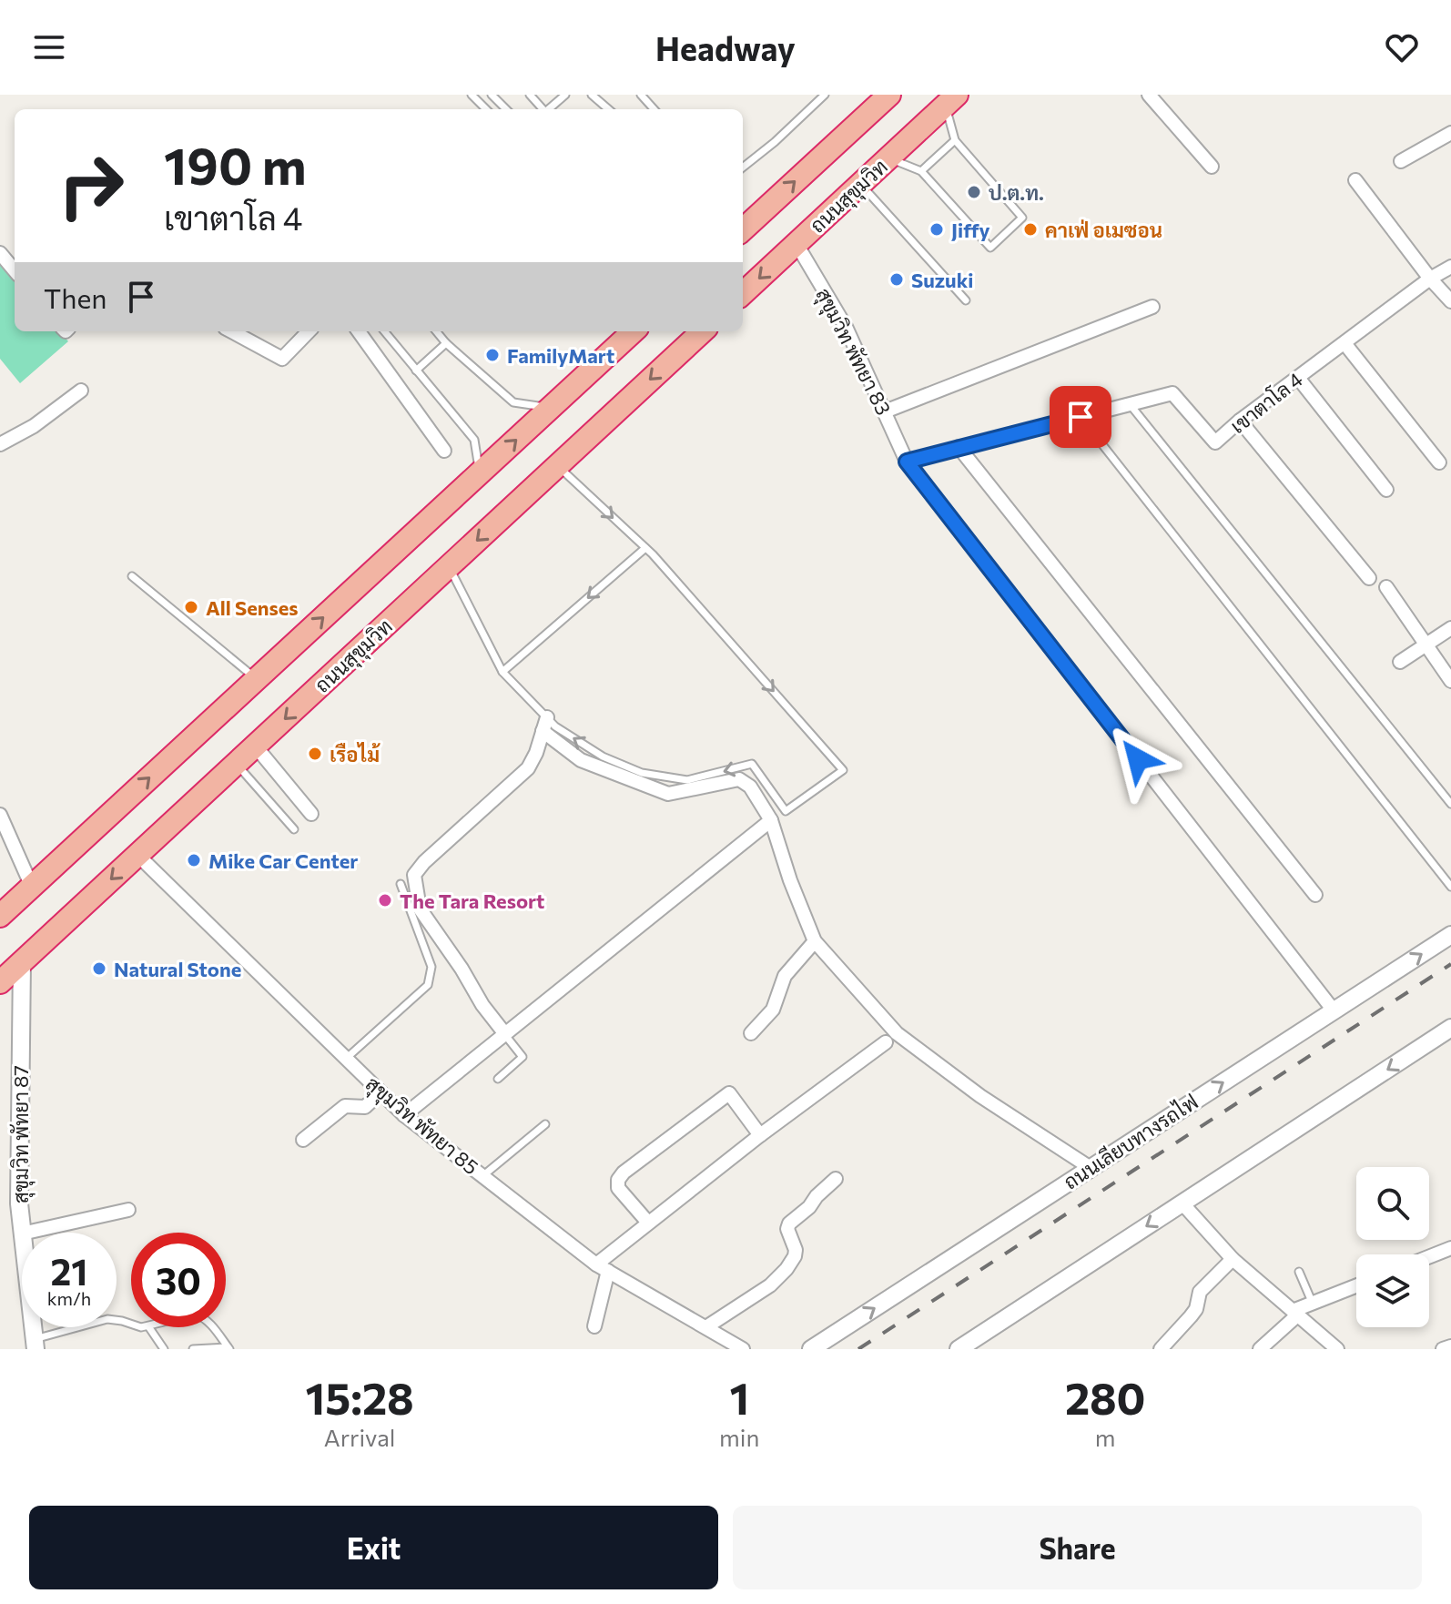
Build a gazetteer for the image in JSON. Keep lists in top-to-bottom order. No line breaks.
{"streets":{"highway":["ถนนสุขุมวิท"],"street":["สุขุมวิท พัทยา 83","เขาตาโล 4","สุขุมวิท พัทยา 85","สุขุมวิท พัทยา 87","ถนนเลียบทางรถไฟ"]},"crossings":[["ถนนสุขุมวิท","สุขุมวิท พัทยา 83"],["ถนนสุขุมวิท","สุขุมวิท พัทยา 85"],["ถนนสุขุมวิท","สุขุมวิท พัทยา 87"],["สุขุมวิท พัทยา 83","เขาตาโล 4"],["สุขุมวิท พัทยา 83","ถนนเลียบทางรถไฟ"]],"places":["ป.ต.ท.","Jiffy","คาเฟ่ อเมซอน","Suzuki","FamilyMart","All Senses","เรือไม้","Mike Car Center","The Tara Resort","Natural Stone"],"page":{"header":"Headway","turn":["190 m","เขาตาโล 4"],"then":"Then","speed":"21 km/h","limit":"30","eta":["15:28","Arrival","1","min","280","m"],"buttons":["Exit","Share"]}}
